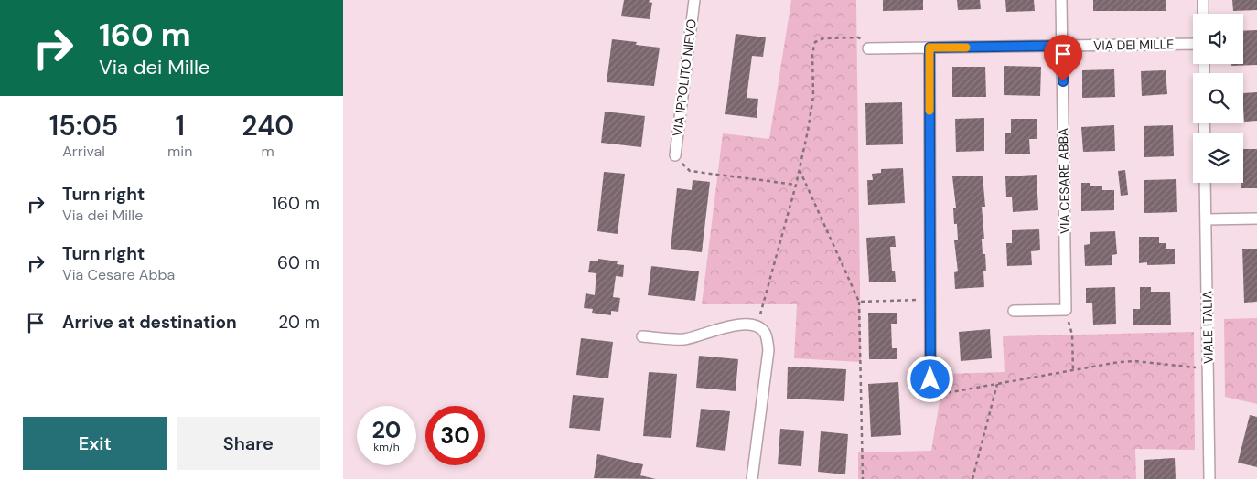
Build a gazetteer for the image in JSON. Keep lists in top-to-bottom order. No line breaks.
{"streets":{"street":["VIA DEI MILLE","VIA IPPOLITO NIEVO","VIA CESARE ABBA","VIALE ITALIA"]},"crossings":[["VIA DEI MILLE","VIA CESARE ABBA"]],"page":{"turn":["160 m","Via dei Mille"],"eta":["15:05","Arrival","1","min","240","m"],"list":[{"name":"Turn right","note":"Via dei Mille","value":"160 m"},{"name":"Turn right","note":"Via Cesare Abba","value":"60 m"},{"name":"Arrive at destination","value":"20 m"}],"speed":"20 km/h","limit":"30","buttons":["Exit","Share"]}}
